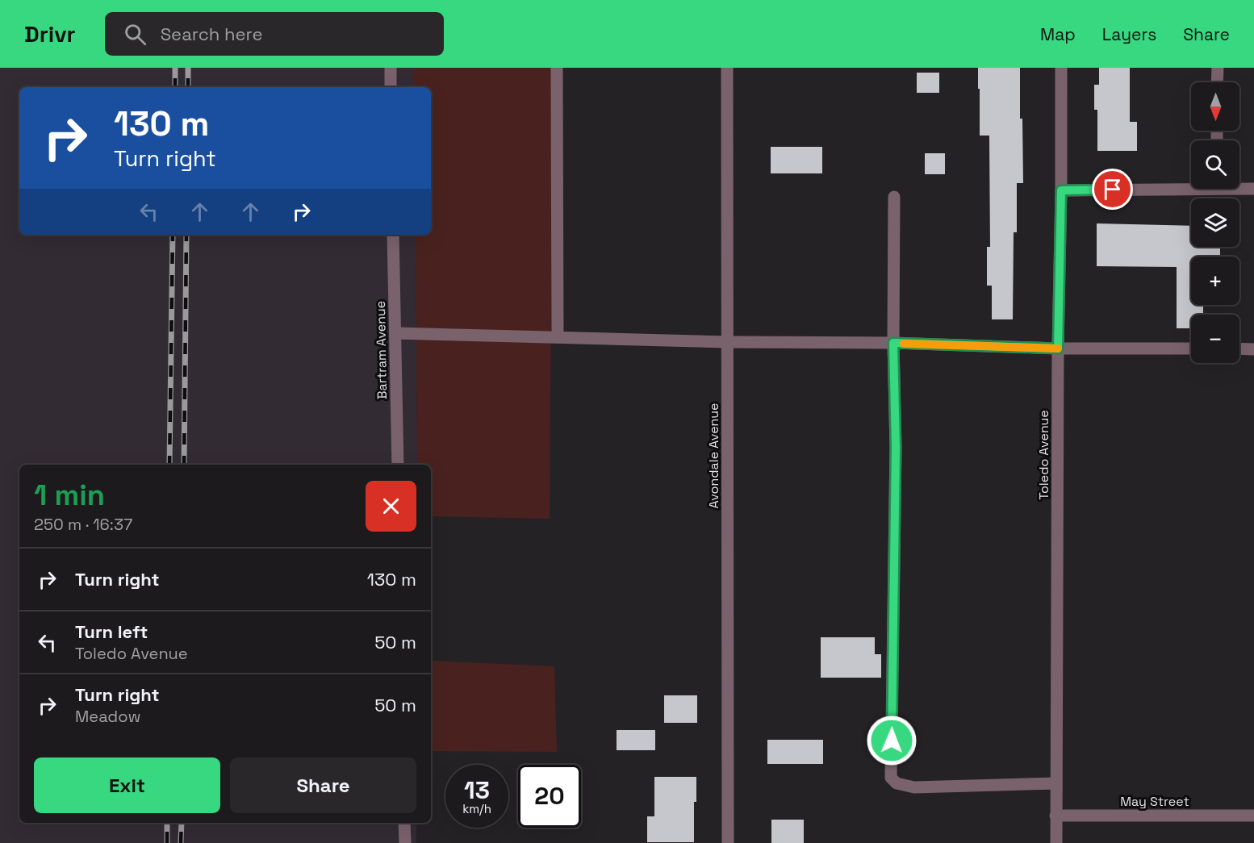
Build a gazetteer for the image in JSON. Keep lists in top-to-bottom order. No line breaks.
{"streets":{"street":["Bartram Avenue","Toledo Avenue","Avondale Avenue","May Street"]},"crossings":[["Toledo Avenue","May Street"]],"north":"bottom","page":{"header":"Drivr","search":"Search here","nav":["Map","Layers","Share"],"map_buttons":["+","−"],"turn":["130 m","Turn right"],"heading":["1 min","250 m · 16:37"],"list":[{"name":"Turn right","value":"130 m"},{"name":"Turn left","note":"Toledo Avenue","value":"50 m"},{"name":"Turn right","note":"Meadow","value":"50 m"}],"buttons":["Exit","Share"],"speed":"13 km/h","limit":"20"}}
